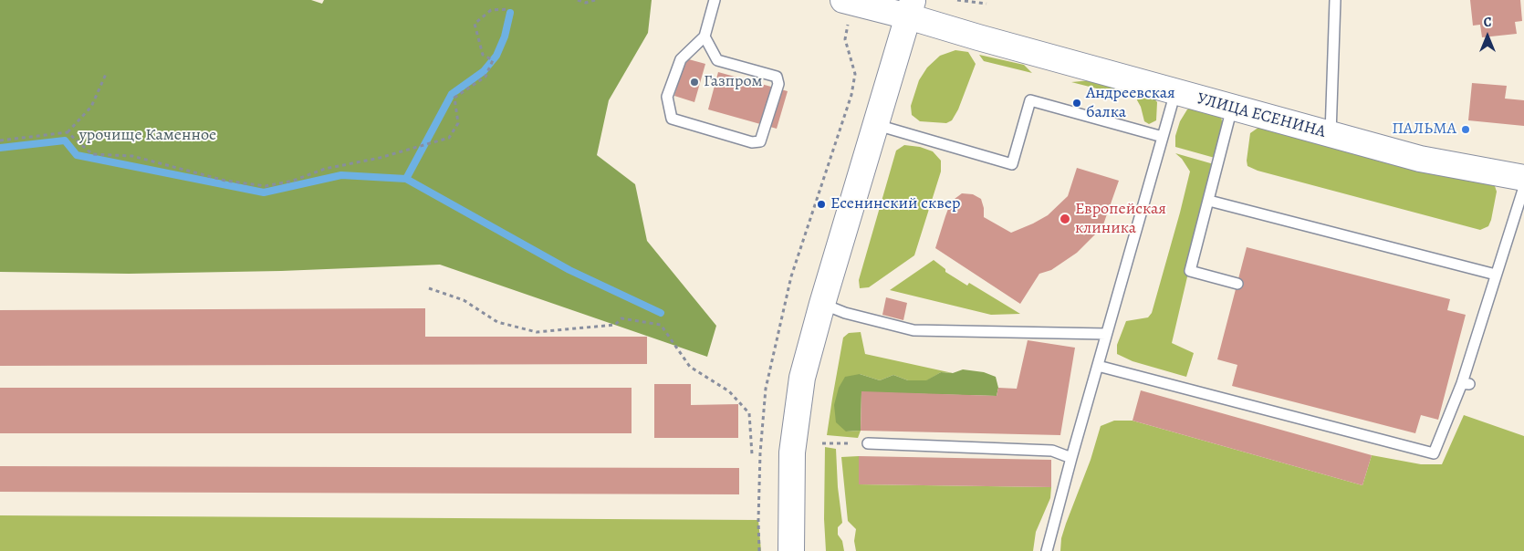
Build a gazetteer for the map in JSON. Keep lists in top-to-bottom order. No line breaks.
{"streets":{"street":["УЛИЦА ЕСЕНИНА"]},"parks":["урочище Каменное"],"places":["Газпром","Андреевская балка","ПАЛЬМА","Есенинский сквер","Европейская клиника"],"north":"top"}
